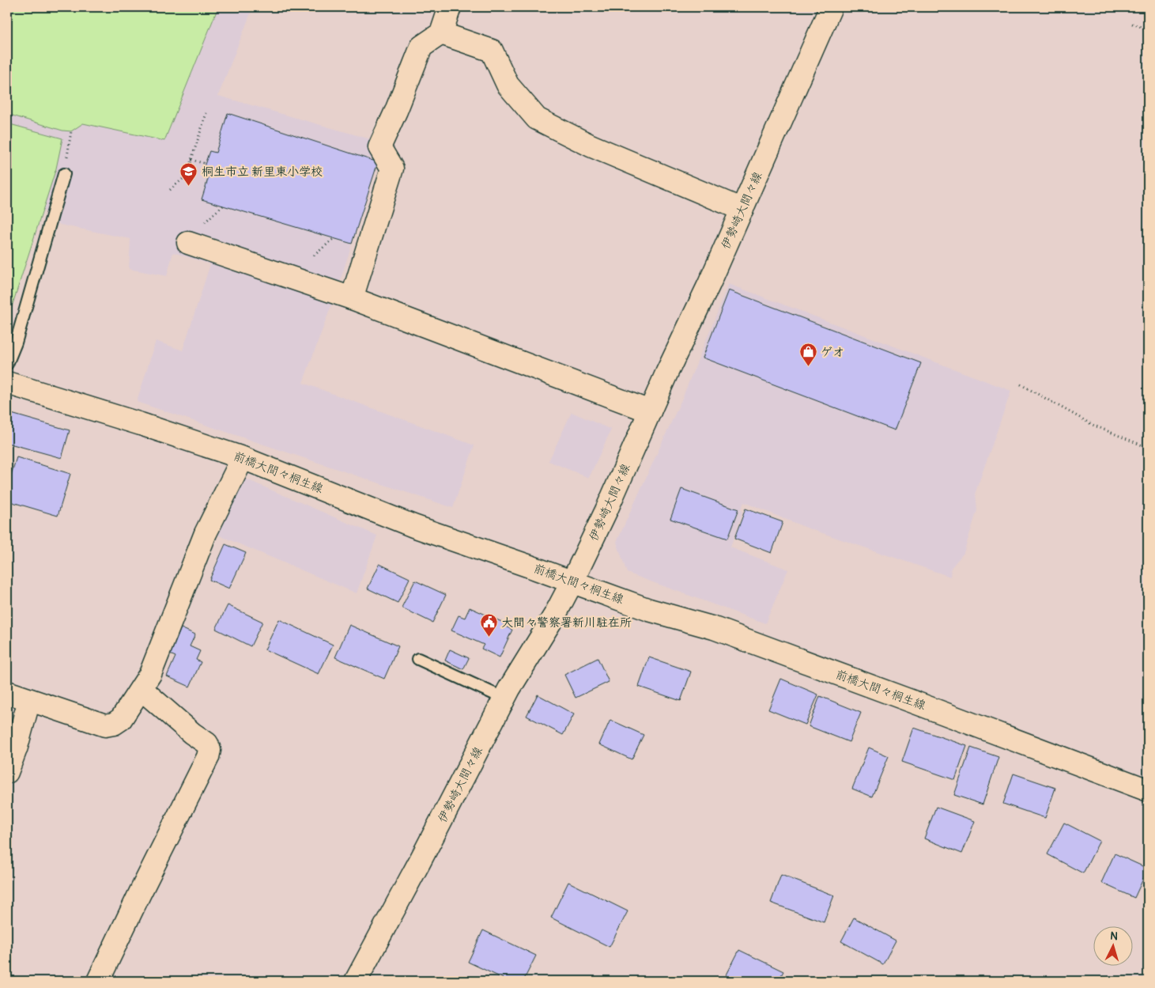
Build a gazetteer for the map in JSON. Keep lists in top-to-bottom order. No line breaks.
{"streets":{"main road":["伊勢崎大間々線","前橋大間々桐生線"]},"crossings":[["伊勢崎大間々線","前橋大間々桐生線"]],"places":{"school or university":["桐生市立 新里東小学校"],"shop":["ゲオ"],"public building":["大間々警察署新川駐在所"]},"north":"top"}
